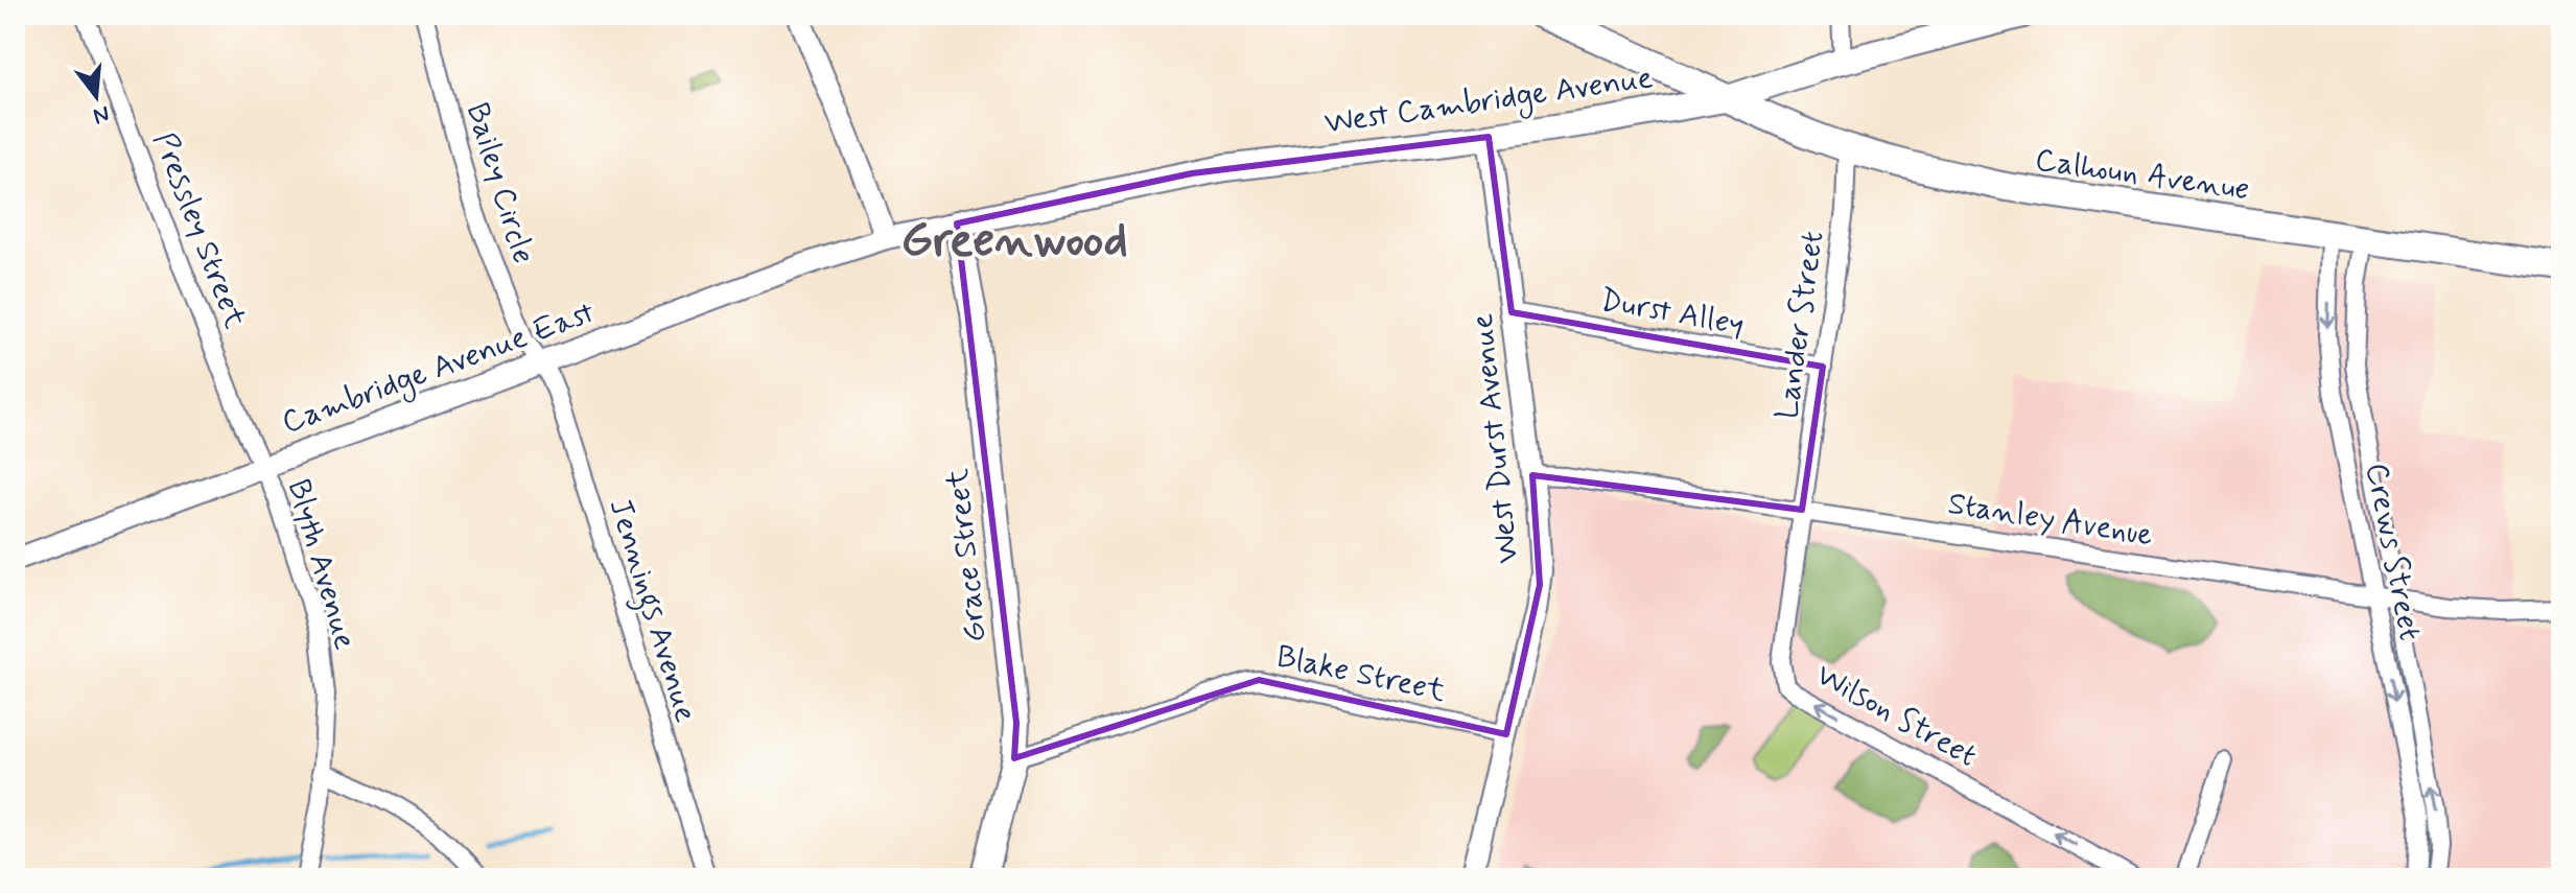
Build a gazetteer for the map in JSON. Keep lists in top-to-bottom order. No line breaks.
{"streets":{"main road":["West Cambridge Avenue","Calhoun Avenue","Grace Street"],"street":["Bailey Circle","Pressley Street","Durst Alley","Lander Street","Cambridge Avenue East","West Durst Avenue","Stanley Avenue","Crews Street","Blyth Avenue","Jennings Avenue","Blake Street","Wilson Street"]},"crossings":[["West Cambridge Avenue","Calhoun Avenue"],["West Cambridge Avenue","Cambridge Avenue East"],["West Cambridge Avenue","West Durst Avenue"],["West Cambridge Avenue","Grace Street"],["Calhoun Avenue","Lander Street"],["Calhoun Avenue","Crews Street"],["Bailey Circle","Cambridge Avenue East"],["Bailey Circle","Jennings Avenue"],["Pressley Street","Cambridge Avenue East"],["Pressley Street","Blyth Avenue"],["Durst Alley","Lander Street"],["Durst Alley","West Durst Avenue"],["Lander Street","Stanley Avenue"],["Lander Street","Wilson Street"],["Cambridge Avenue East","Grace Street"],["Cambridge Avenue East","Blyth Avenue"],["Cambridge Avenue East","Jennings Avenue"],["West Durst Avenue","Stanley Avenue"],["West Durst Avenue","Blake Street"],["Stanley Avenue","Crews Street"],["Stanley Avenue","Wilson Street"],["Grace Street","Blake Street"]],"one_way":["Wilson Street"],"districts":["Greenwood"],"north":"bottom"}
